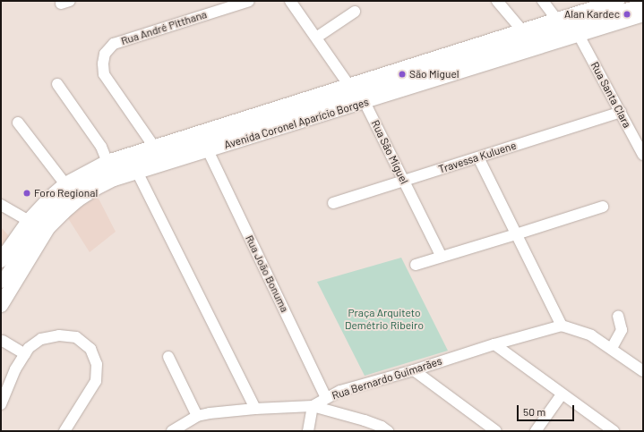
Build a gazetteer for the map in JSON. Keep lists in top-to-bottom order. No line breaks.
{"streets":{"main road":["Avenida Coronel Aparício Borges"],"street":["Rua André Pitthana","Rua Santa Clara","Rua São Miguel","Travessa Kuluene","Rua João Bonuma","Rua Bernardo Guimarães"]},"crossings":[["Rua André Pitthana","Avenida Coronel Aparício Borges"],["Rua Santa Clara","Avenida Coronel Aparício Borges"],["Rua Santa Clara","Travessa Kuluene"],["Avenida Coronel Aparício Borges","Rua São Miguel"],["Avenida Coronel Aparício Borges","Rua João Bonuma"],["Rua São Miguel","Travessa Kuluene"],["Rua João Bonuma","Rua Bernardo Guimarães"]],"parks":["Praça Arquiteto Demétrio Ribeiro"],"places":["Alan Kardec","São Miguel","Foro Regional"],"scale_bar":"50 m"}
